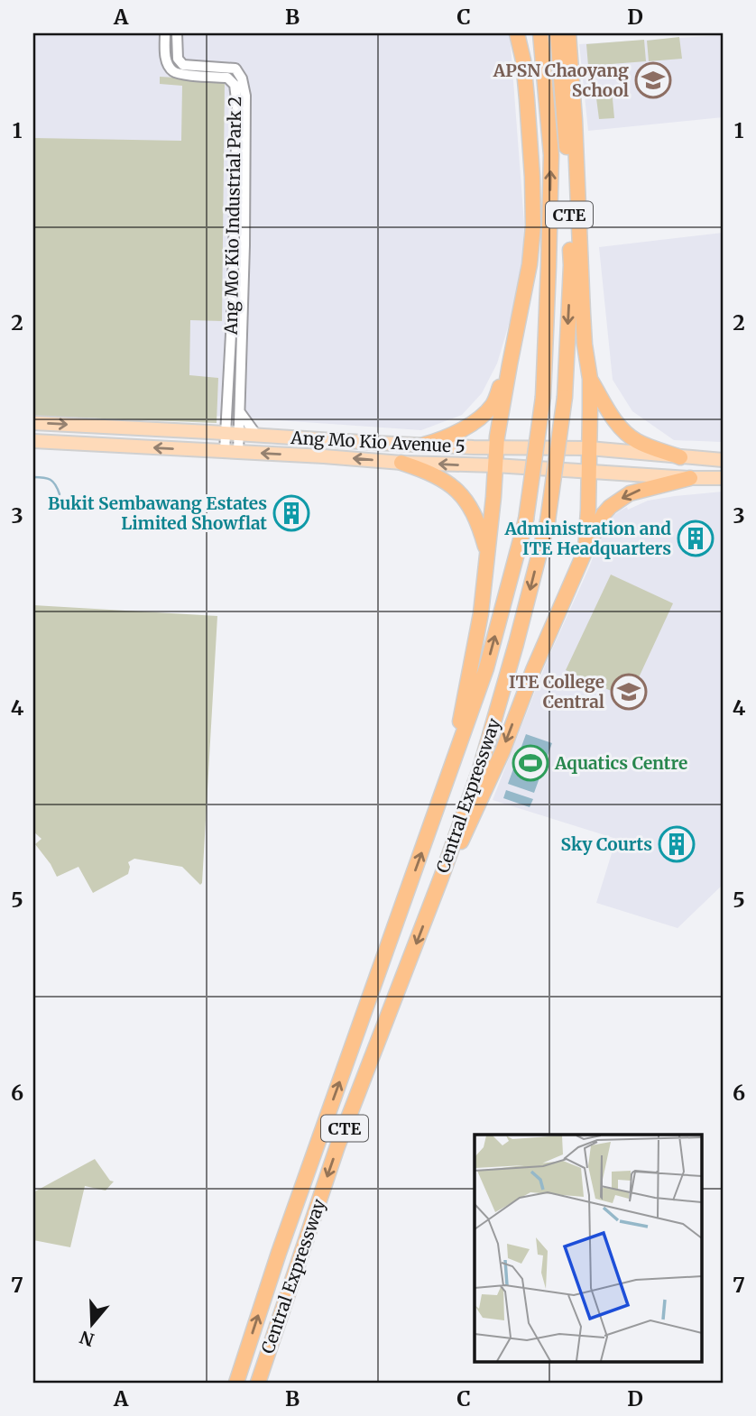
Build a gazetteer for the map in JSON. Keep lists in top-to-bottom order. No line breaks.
{"streets":{"highway":["CTE","Central Expressway"],"main road":["Ang Mo Kio Avenue 5"],"street":["Ang Mo Kio Industrial Park 2"]},"crossings":[["Ang Mo Kio Industrial Park 2","Ang Mo Kio Avenue 5"]],"places":{"school or university":["APSN Chaoyang School","ITE College Central"],"building":["Bukit Sembawang Estates Limited Showflat","Administration and ITE Headquarters","Sky Courts"],"sports":["Aquatics Centre"]},"north":"bottom","grid":{"columns":["A","B","C","D"],"rows":["1","2","3","4","5","6","7"]}}
